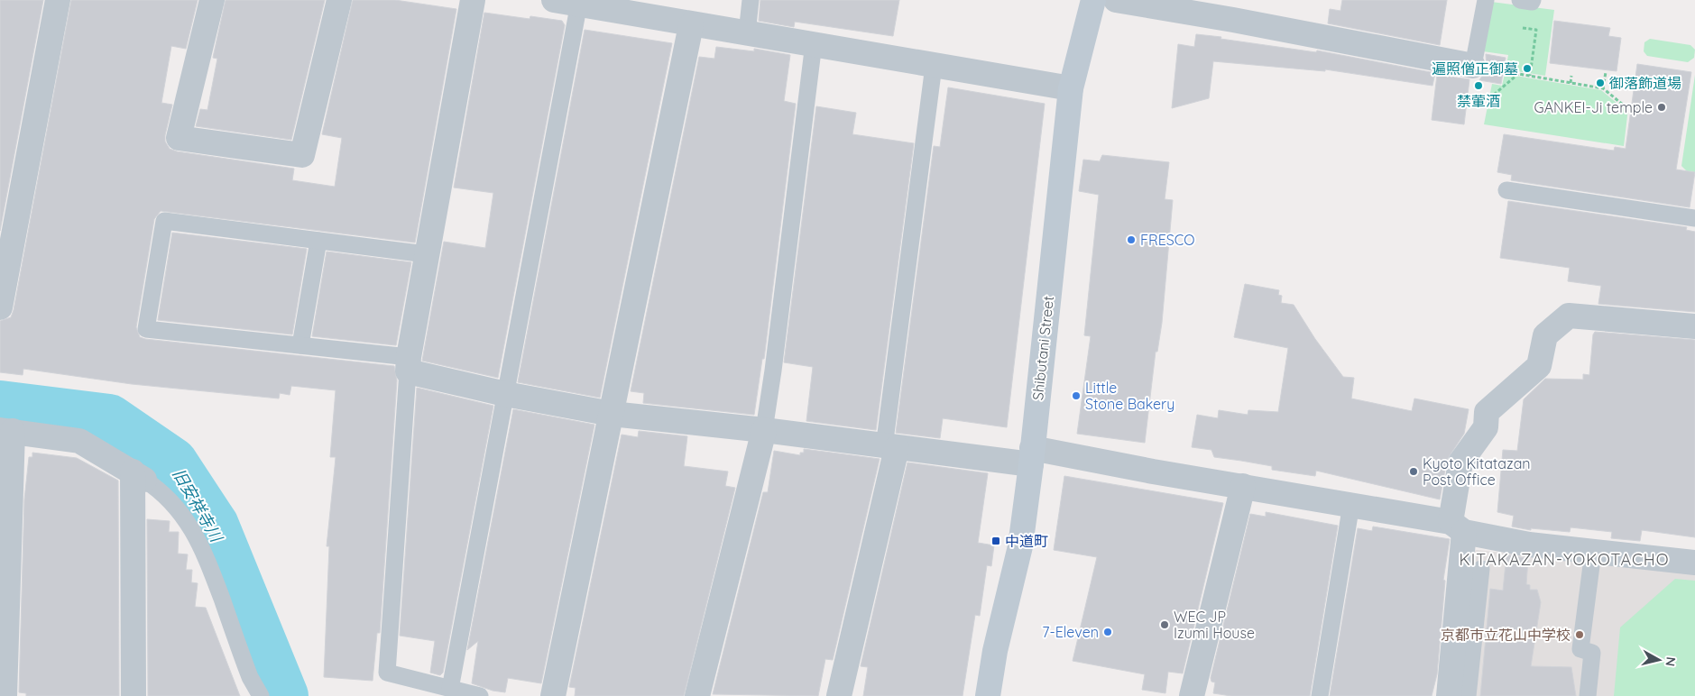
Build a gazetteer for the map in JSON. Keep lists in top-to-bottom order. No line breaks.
{"streets":{"main road":["Shibutani Street"]},"districts":["KITAKAZAN-YOKOTACHO"],"water":["旧安祥寺川"],"places":{"other":["遍照僧正御墓","御落飾道場","禁葷酒","GANKEI-Ji temple","FRESCO","Little Stone Bakery","Kyoto Kitatazan Post Office","WEC JP Izumi House","7-Eleven","京都市立花山中学校"],"transit":["中道町"]},"north":"right"}
